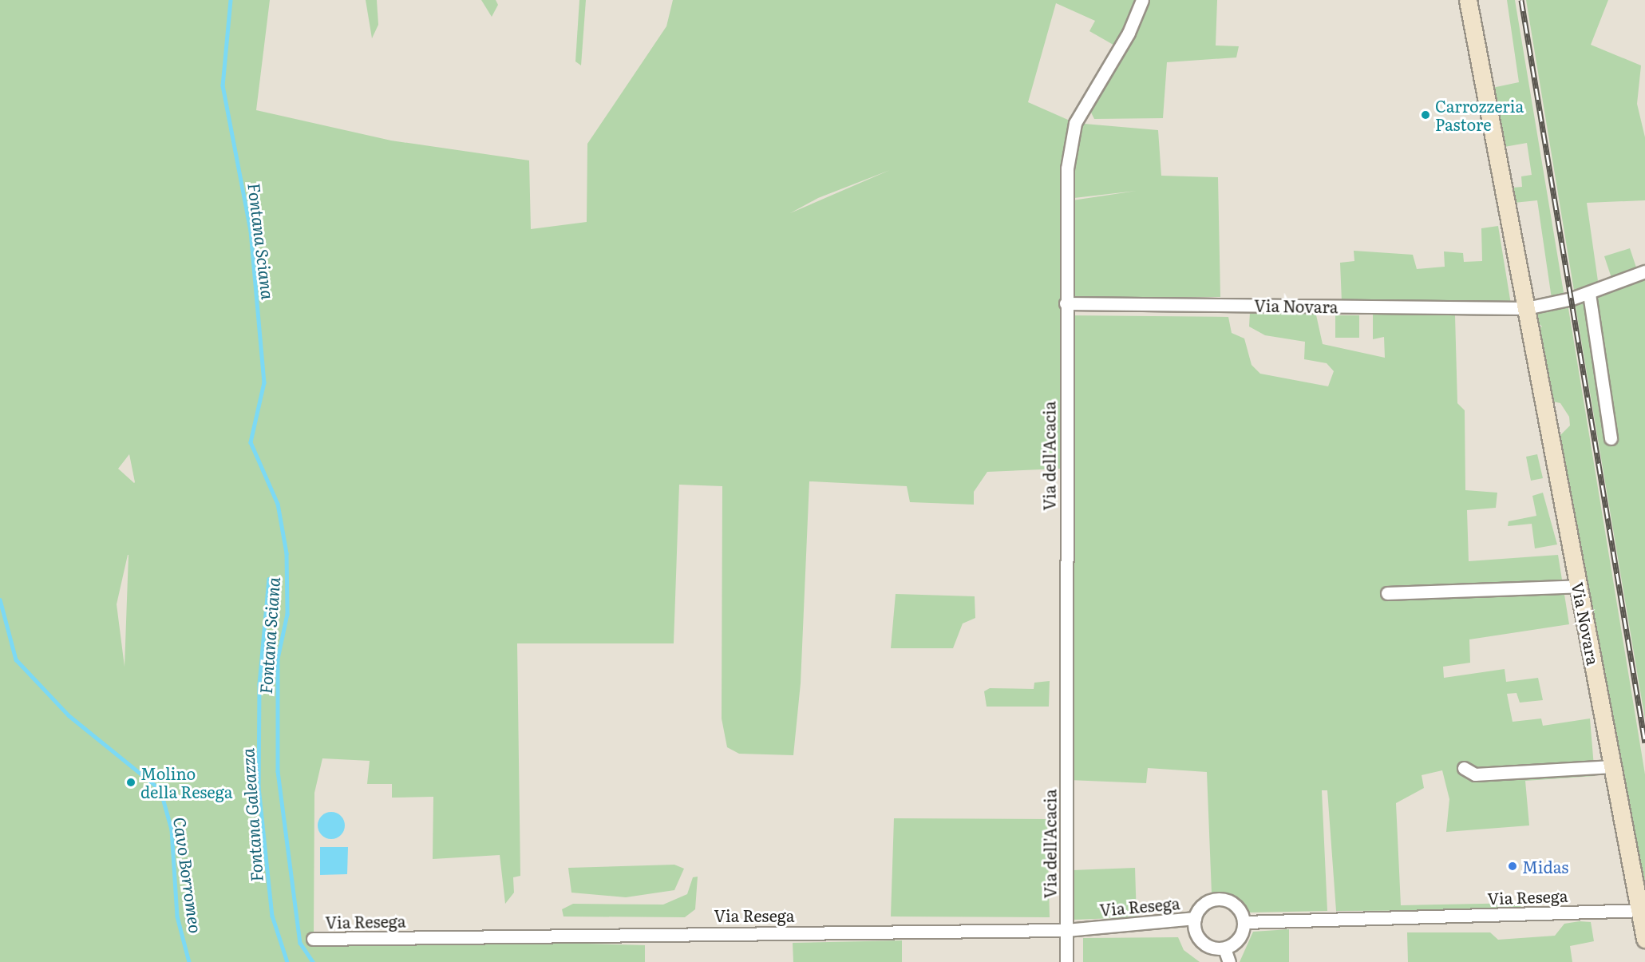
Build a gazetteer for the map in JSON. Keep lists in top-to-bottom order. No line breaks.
{"streets":{"main road":["Via Novara"],"street":["Via dell'Acacia","Via Resega"]},"crossings":[["Via Novara","Via dell'Acacia"],["Via Novara","Via Resega"],["Via dell'Acacia","Via Resega"]],"water":["Fontana Sciana","Fontana Galeazza","Cavo Borromeo"],"places":["Carrozzeria Pastore","Molino della Resega","Midas"]}
